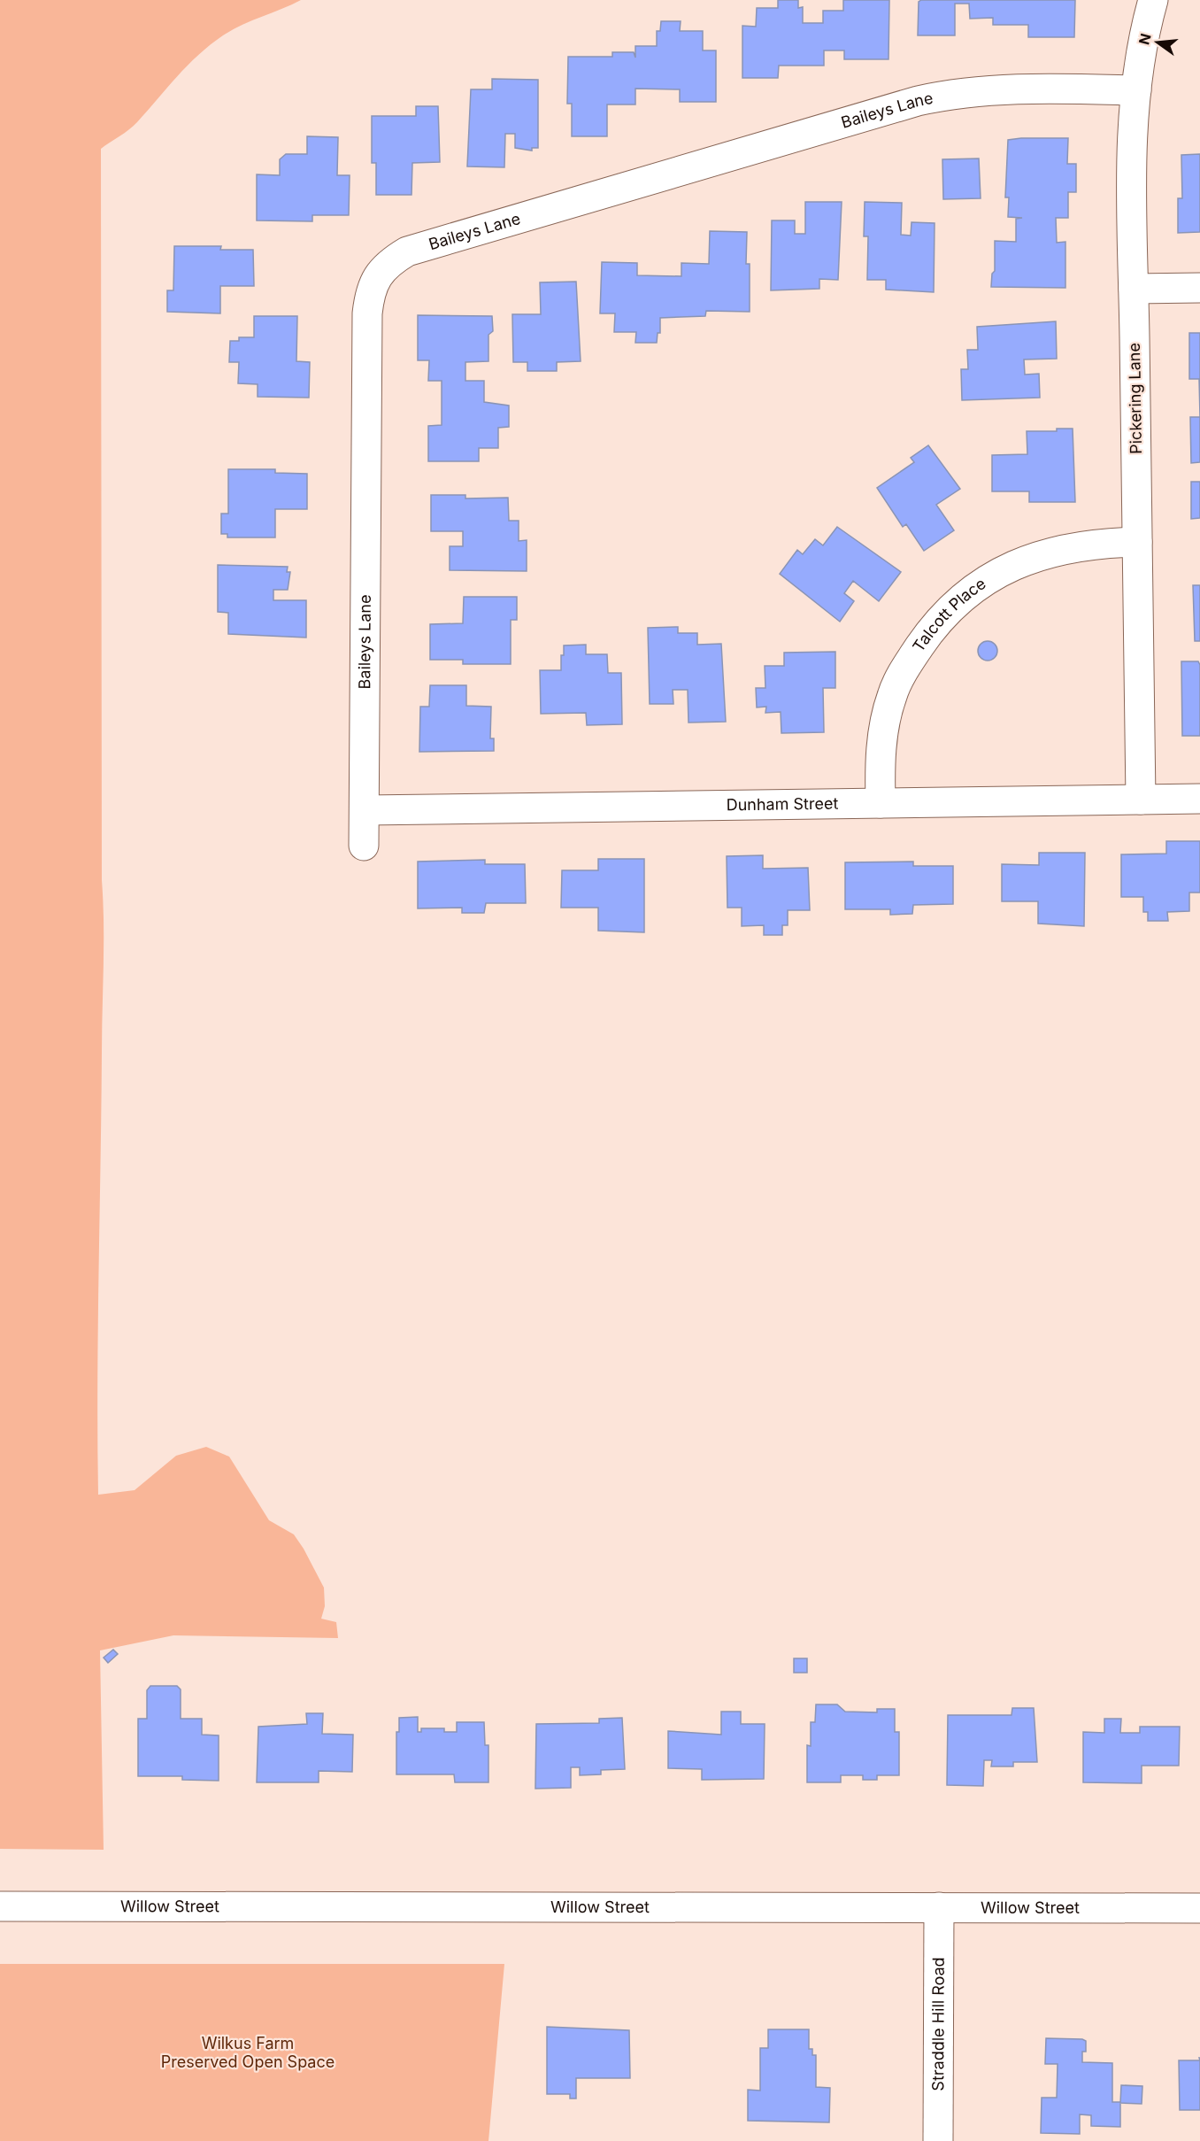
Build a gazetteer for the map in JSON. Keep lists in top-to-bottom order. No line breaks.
{"streets":{"street":["Baileys Lane","Pickering Lane","Talcott Place","Dunham Street","Willow Street","Straddle Hill Road"]},"crossings":[["Baileys Lane","Pickering Lane"],["Baileys Lane","Dunham Street"],["Pickering Lane","Talcott Place"],["Pickering Lane","Dunham Street"],["Talcott Place","Dunham Street"],["Willow Street","Straddle Hill Road"]],"parks":["Wilkus Farm Preserved Open Space"],"north":"left"}
